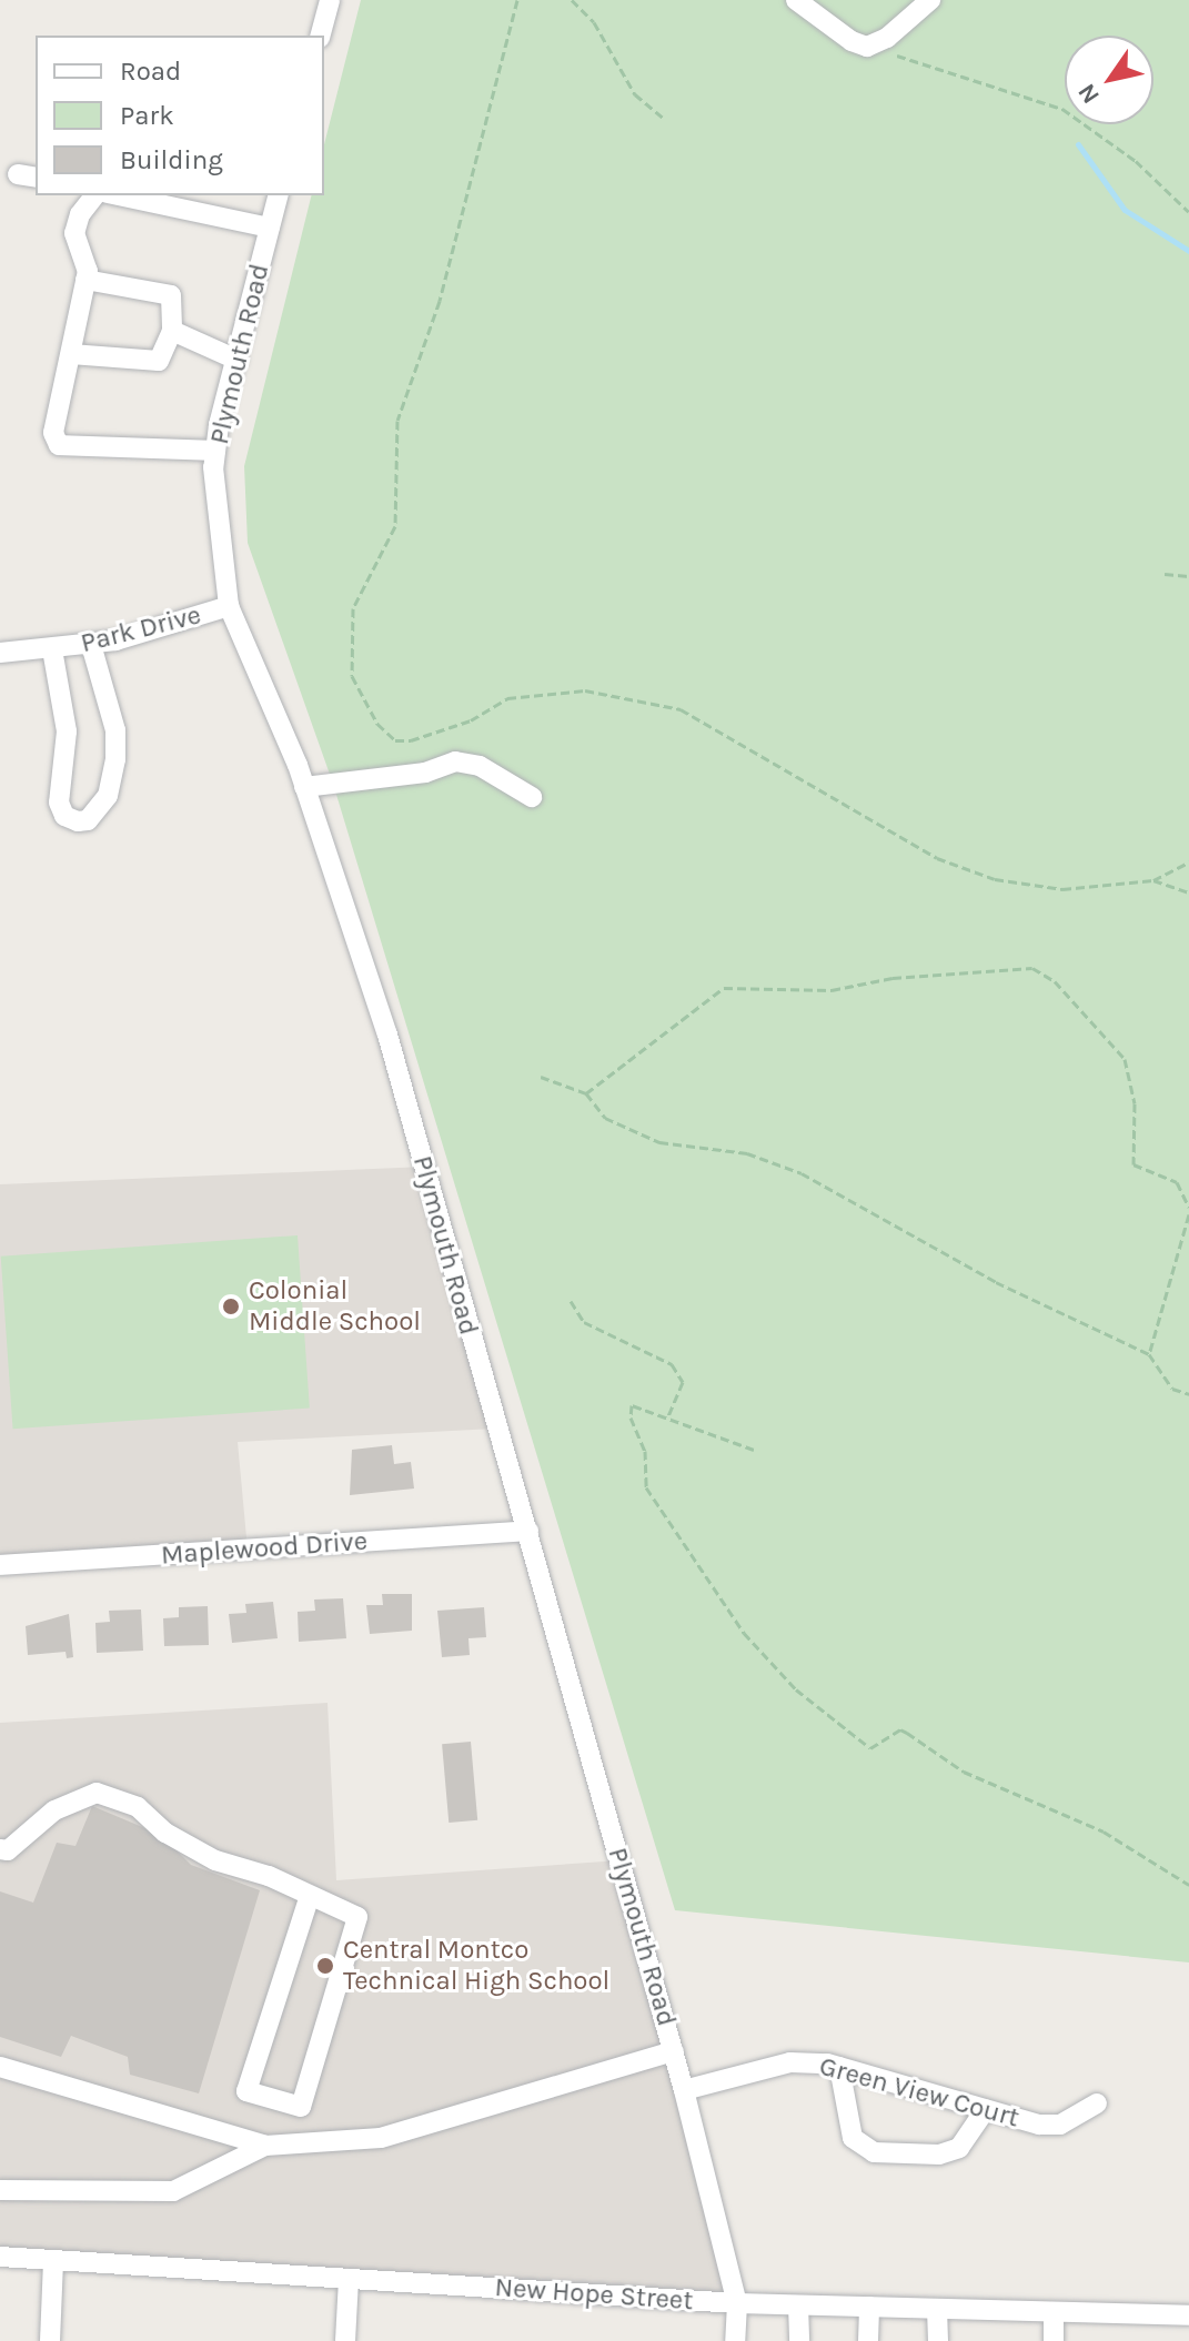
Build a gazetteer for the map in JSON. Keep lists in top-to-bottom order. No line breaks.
{"streets":{"street":["Plymouth Road","Park Drive","Maplewood Drive","Green View Court","New Hope Street"]},"crossings":[["Plymouth Road","Park Drive"],["Plymouth Road","Maplewood Drive"],["Plymouth Road","Green View Court"],["Plymouth Road","New Hope Street"]],"places":["Colonial Middle School","Central Montco Technical High School"],"legend":["Road","Park","Building"],"north":"bottom left"}
